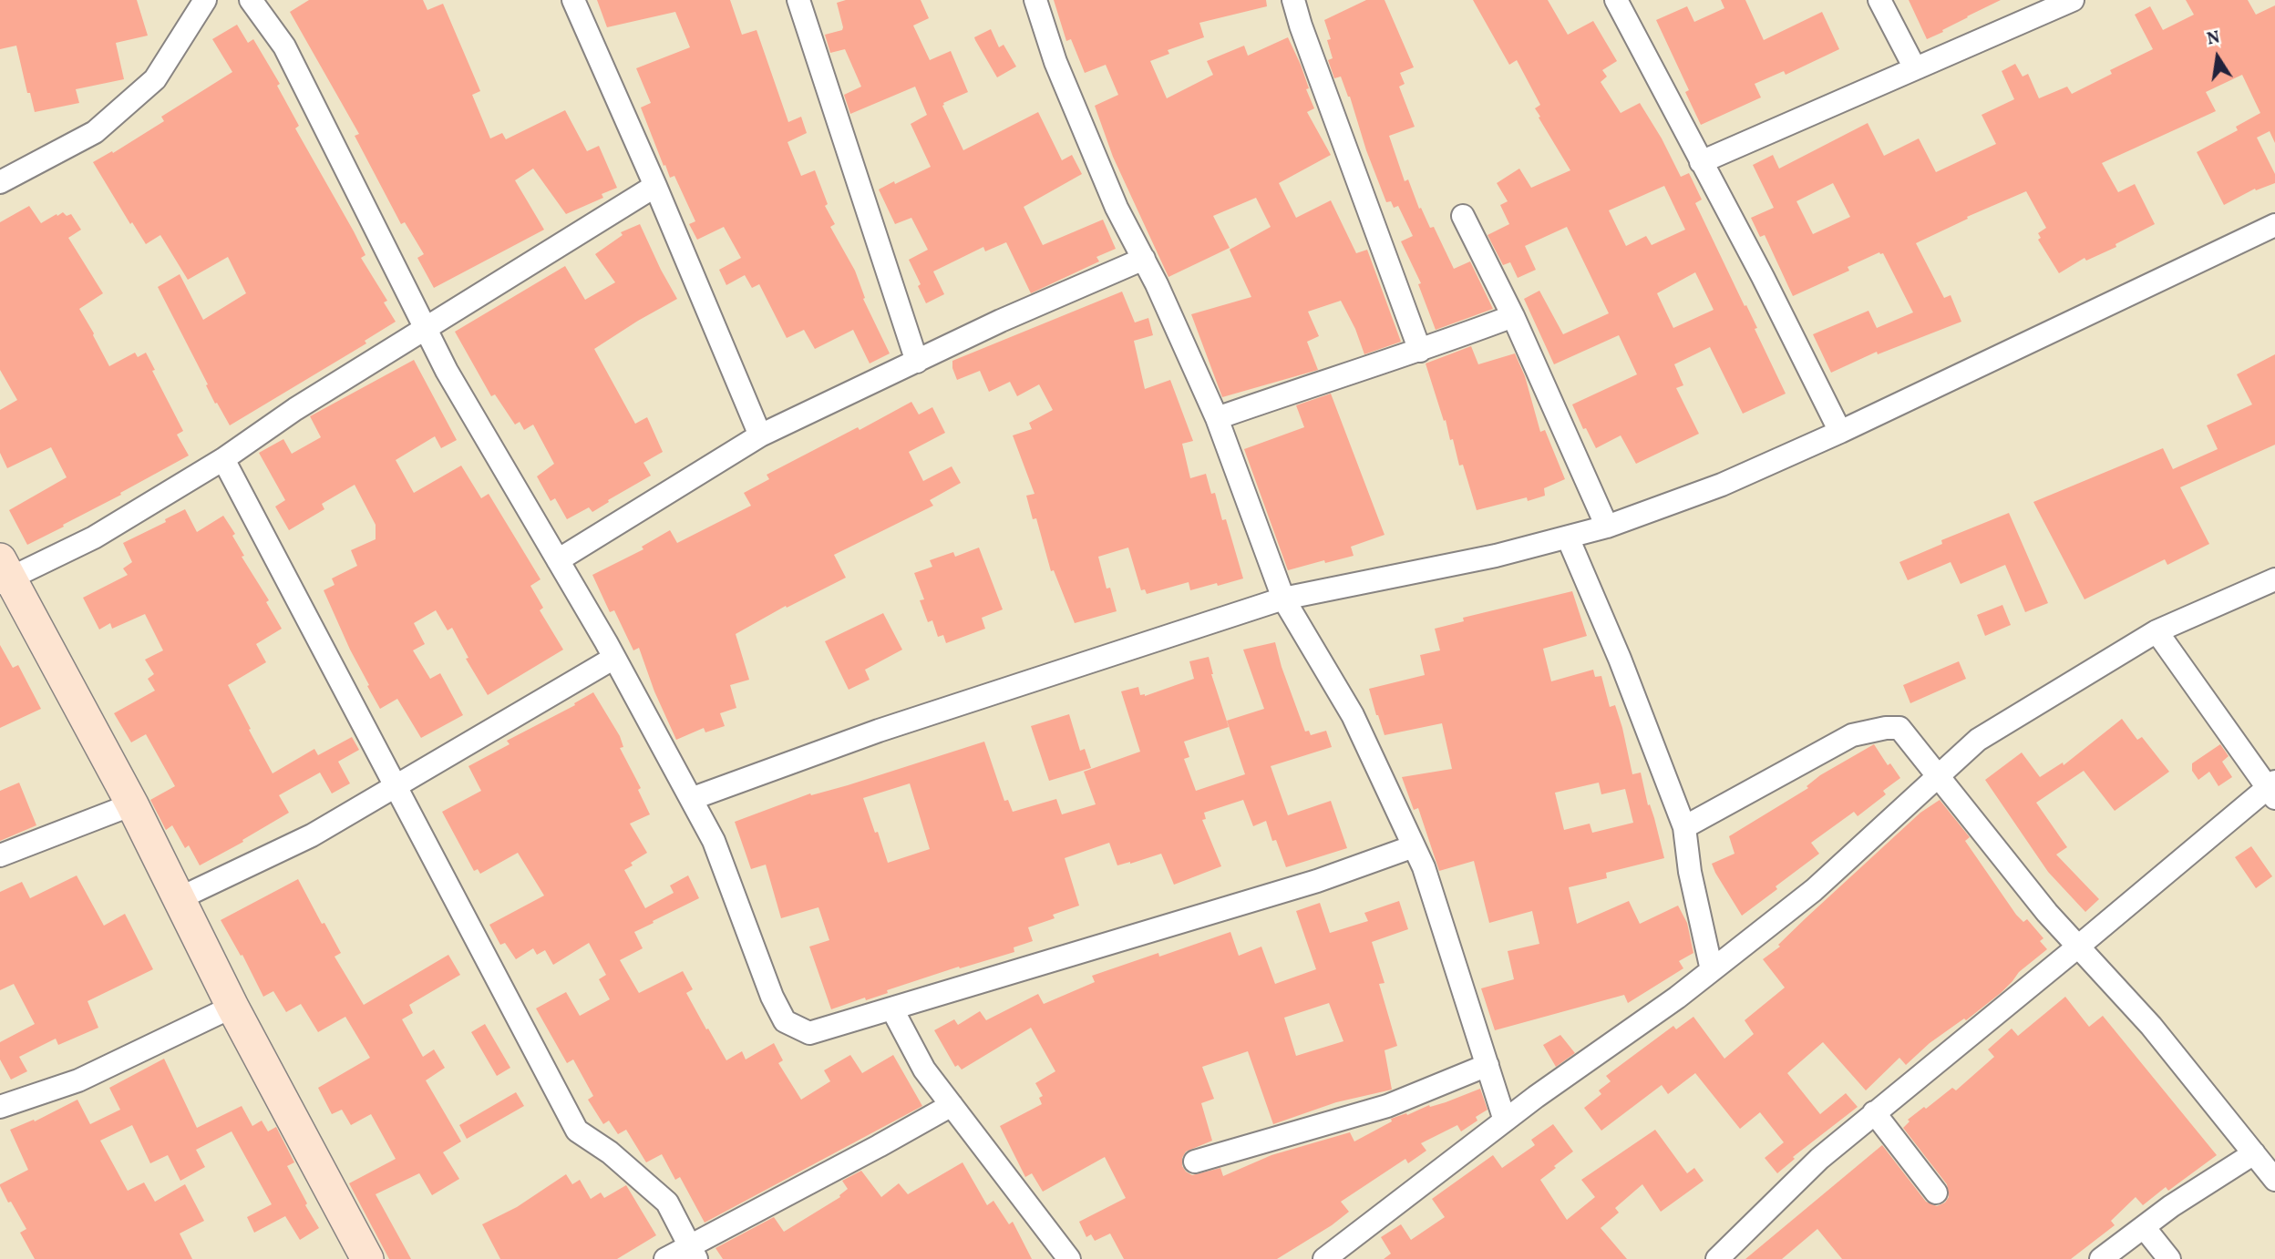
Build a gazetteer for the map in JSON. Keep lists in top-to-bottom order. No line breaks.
{"north":"top"}
